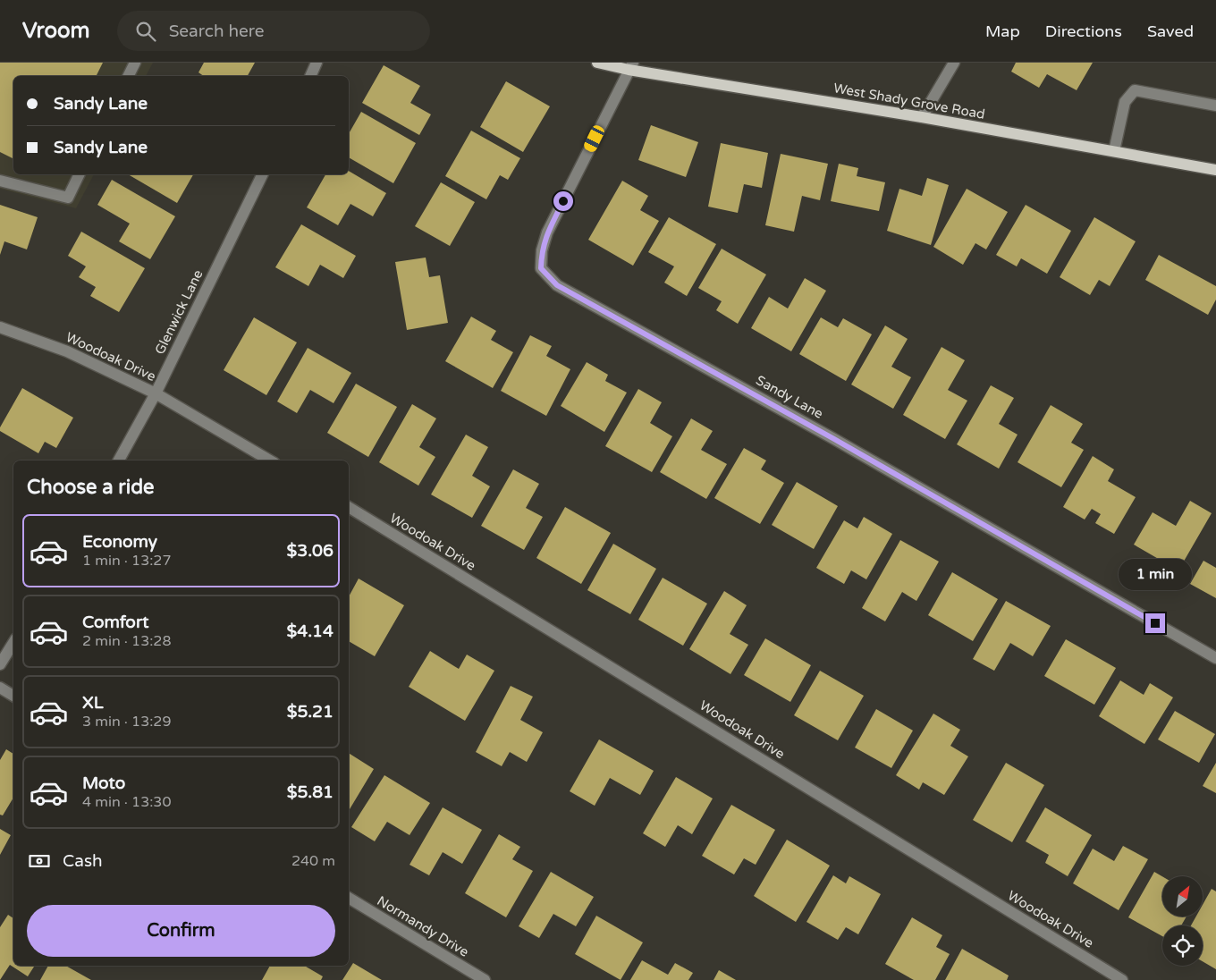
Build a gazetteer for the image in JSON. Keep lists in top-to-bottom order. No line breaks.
{"streets":{"main road":["West Shady Grove Road"],"street":["Glenwick Lane","Woodoak Drive","Sandy Lane","Normandy Drive"]},"crossings":[["West Shady Grove Road","Sandy Lane"],["Glenwick Lane","Woodoak Drive"]],"north":"top right","page":{"header":"Vroom","search":"Search here","nav":["Map","Directions","Saved"],"banner":["Sandy Lane","Sandy Lane"],"heading":"Choose a ride","list":[{"name":"Economy","note":"1 min · 13:27","value":"$3.06"},{"name":"Comfort","note":"2 min · 13:28","value":"$4.14"},{"name":"XL","note":"3 min · 13:29","value":"$5.21"},{"name":"Moto","note":"4 min · 13:30","value":"$5.81"}],"bubble":"1 min","pay":["Cash","240 m"],"buttons":"Confirm"}}
